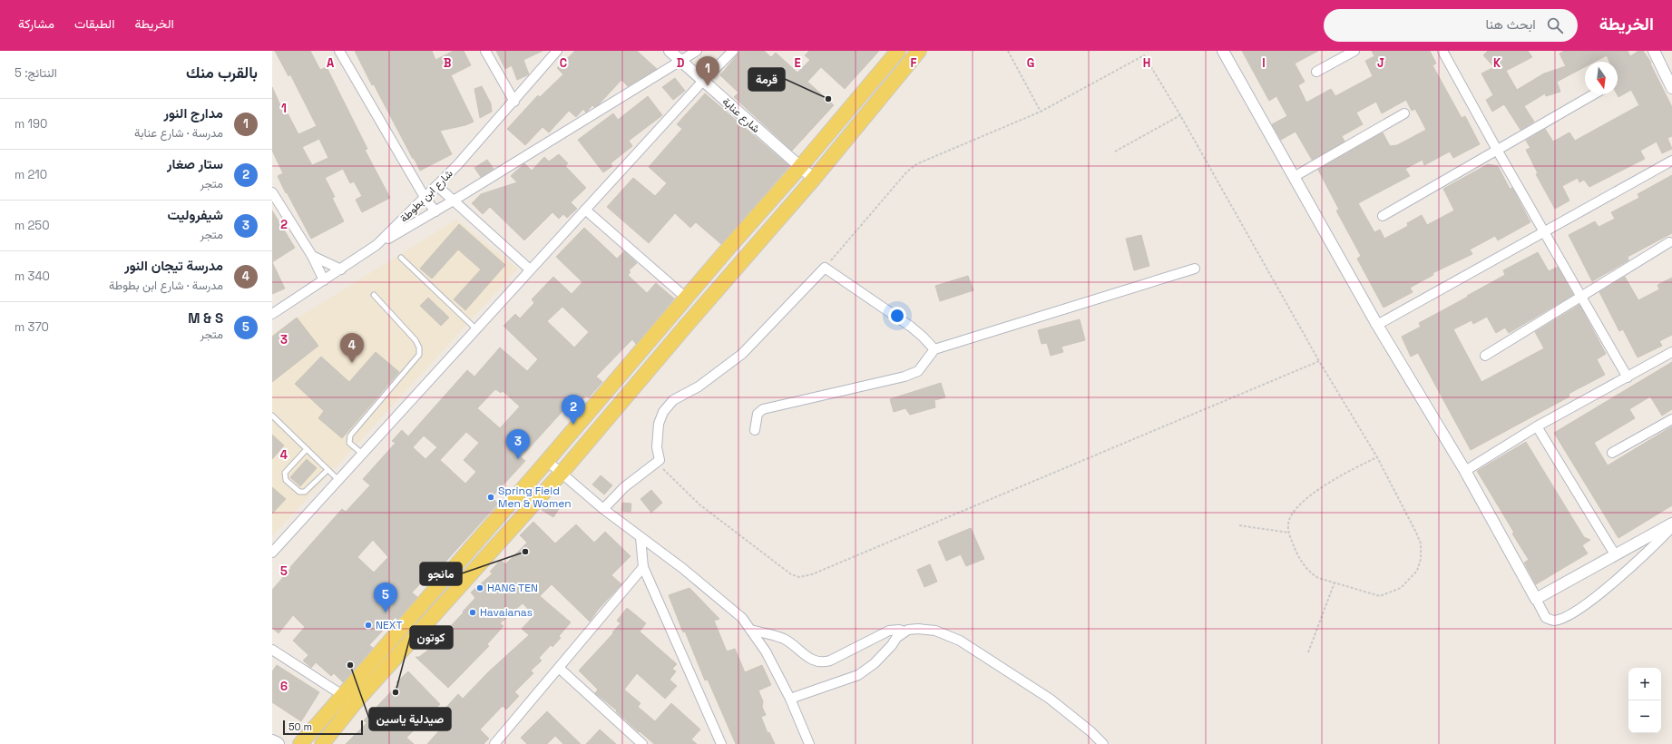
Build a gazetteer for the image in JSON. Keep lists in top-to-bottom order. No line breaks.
{"streets":{"street":["شارع عنابة","شارع ابن بطوطة"]},"places":["قرمة","Spring Field Men & Women","مانجو","HANG TEN","Havaianas","NEXT","صيدلية ياسين","كوتون"],"scale_bar":"50 m","north":"bottom","page":{"header":"الخريطة","search":"ابحث هنا","nav":["الخريطة","الطبقات","مشاركة"],"heading":["بالقرب منك","النتائج: 5"],"pins":["1","4","2","3","5"],"list":[{"mark":"1","name":"مدارج النور","note":"مدرسة · شارع عنابة","value":"190 m"},{"mark":"2","name":"ستار صغار","note":"متجر","value":"210 m"},{"mark":"3","name":"شيفروليت","note":"متجر","value":"250 m"},{"mark":"4","name":"مدرسة تيجان النور","note":"مدرسة · شارع ابن بطوطة","value":"340 m"},{"mark":"5","name":"M & S","note":"متجر","value":"370 m"}],"map_buttons":["+","−"],"scale":"50 m"},"grid":{"columns":["A","B","C","D","E","F","G","H","I","J","K"],"rows":["1","2","3","4","5","6"]}}
